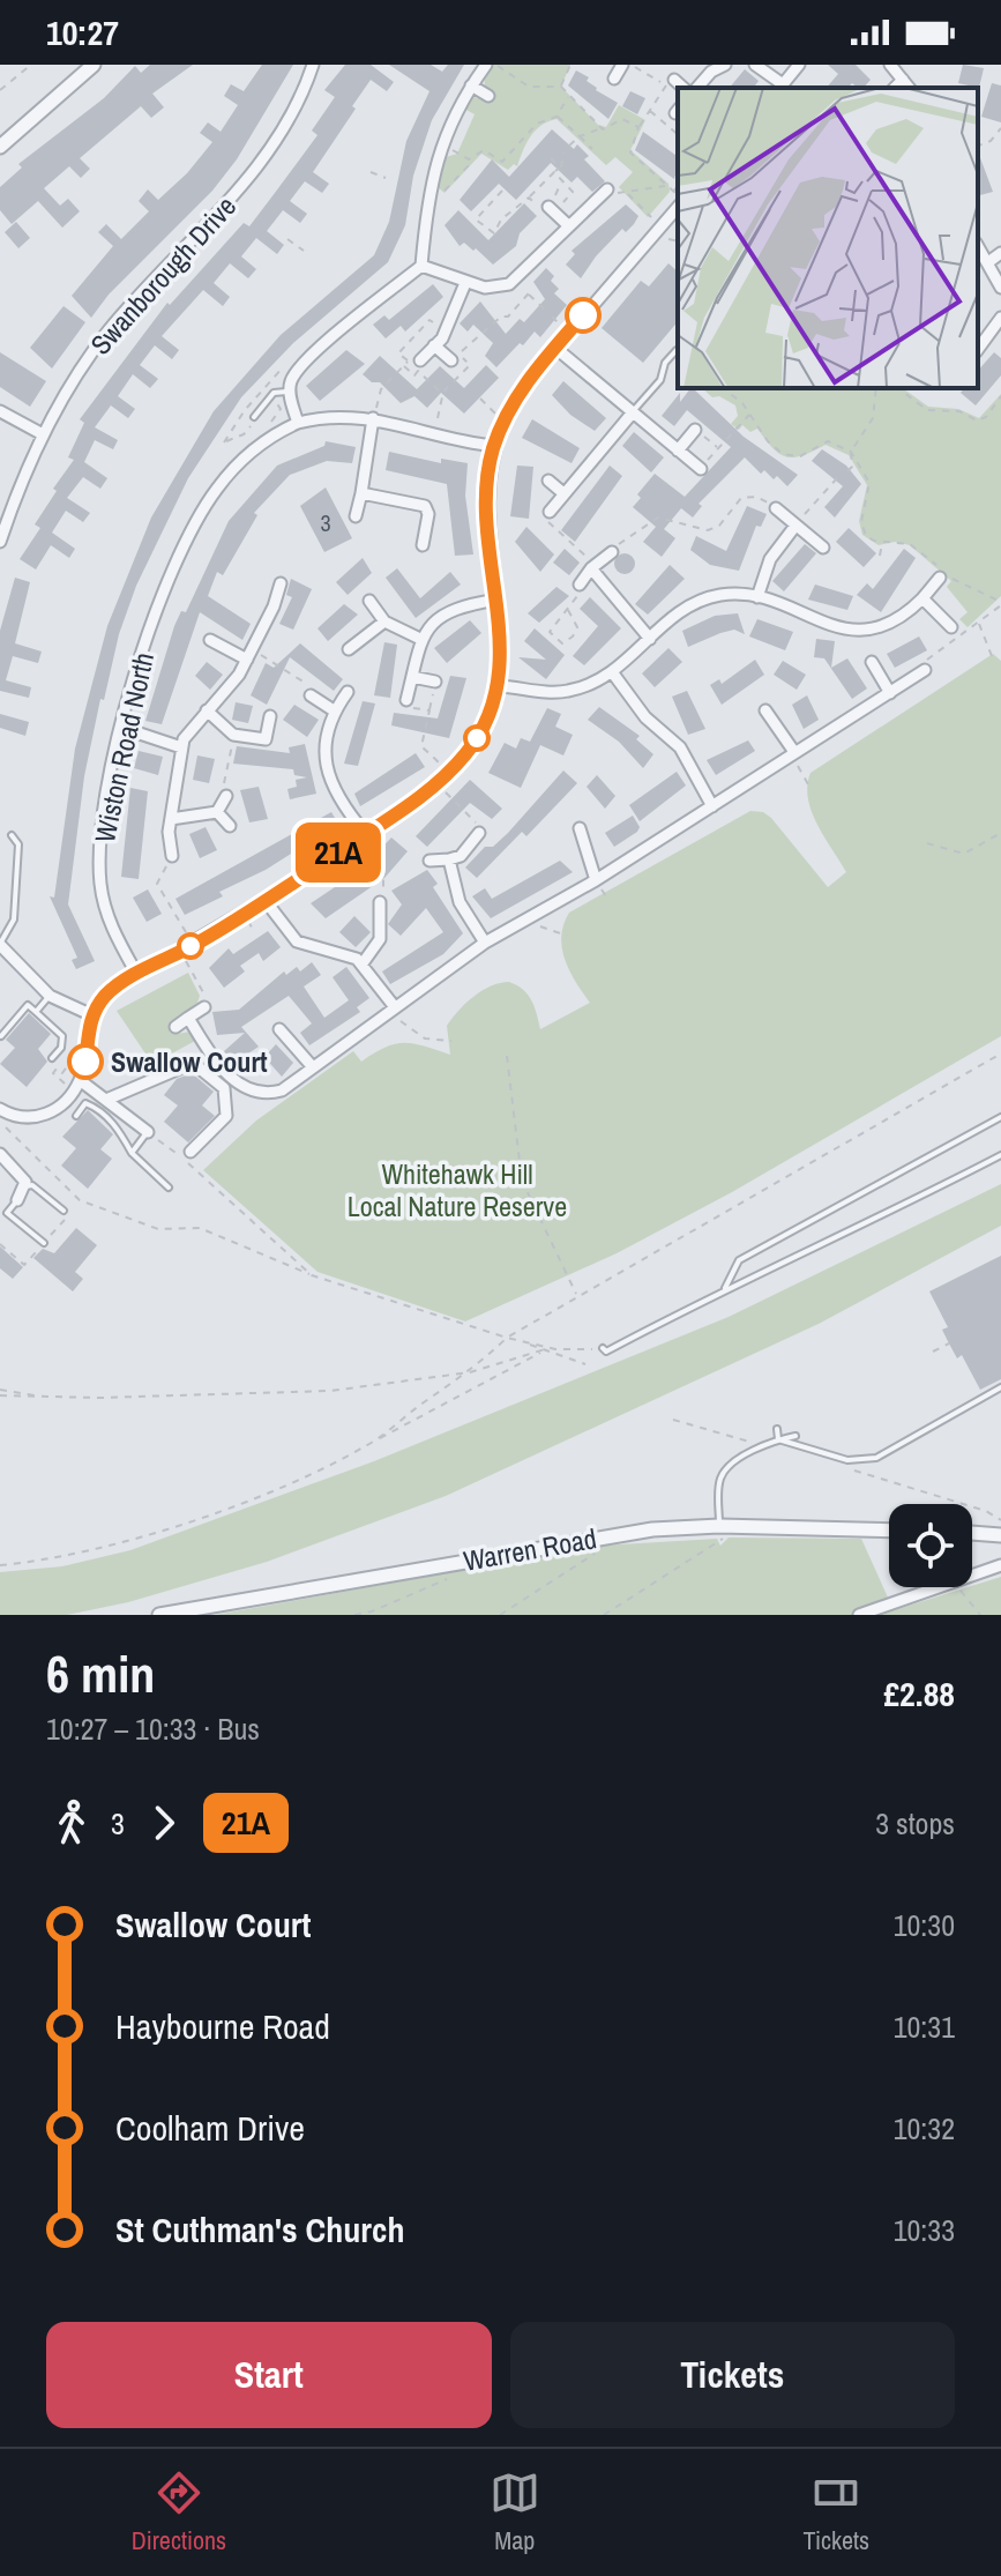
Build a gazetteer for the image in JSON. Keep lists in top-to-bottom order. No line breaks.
{"streets":{"street":["Swanborough Drive","Wiston Road North","Warren Road"]},"parks":["Whitehawk Hill Local Nature Reserve"],"places":["Swallow Court"],"lines":["bus line 21A"],"house_numbers":["3"],"page":{"status":"10:27","on_map":"21A","heading":["6 min","10:27 – 10:33 · Bus","£2.88"],"legs":["3","21A","3 stops"],"list":[{"name":"Swallow Court","value":"10:30"},{"name":"Haybourne Road","value":"10:31"},{"name":"Coolham Drive","value":"10:32"},{"name":"St Cuthman's Church","value":"10:33"}],"buttons":["Start","Tickets"],"tabs":["Directions","Map","Tickets"]}}
